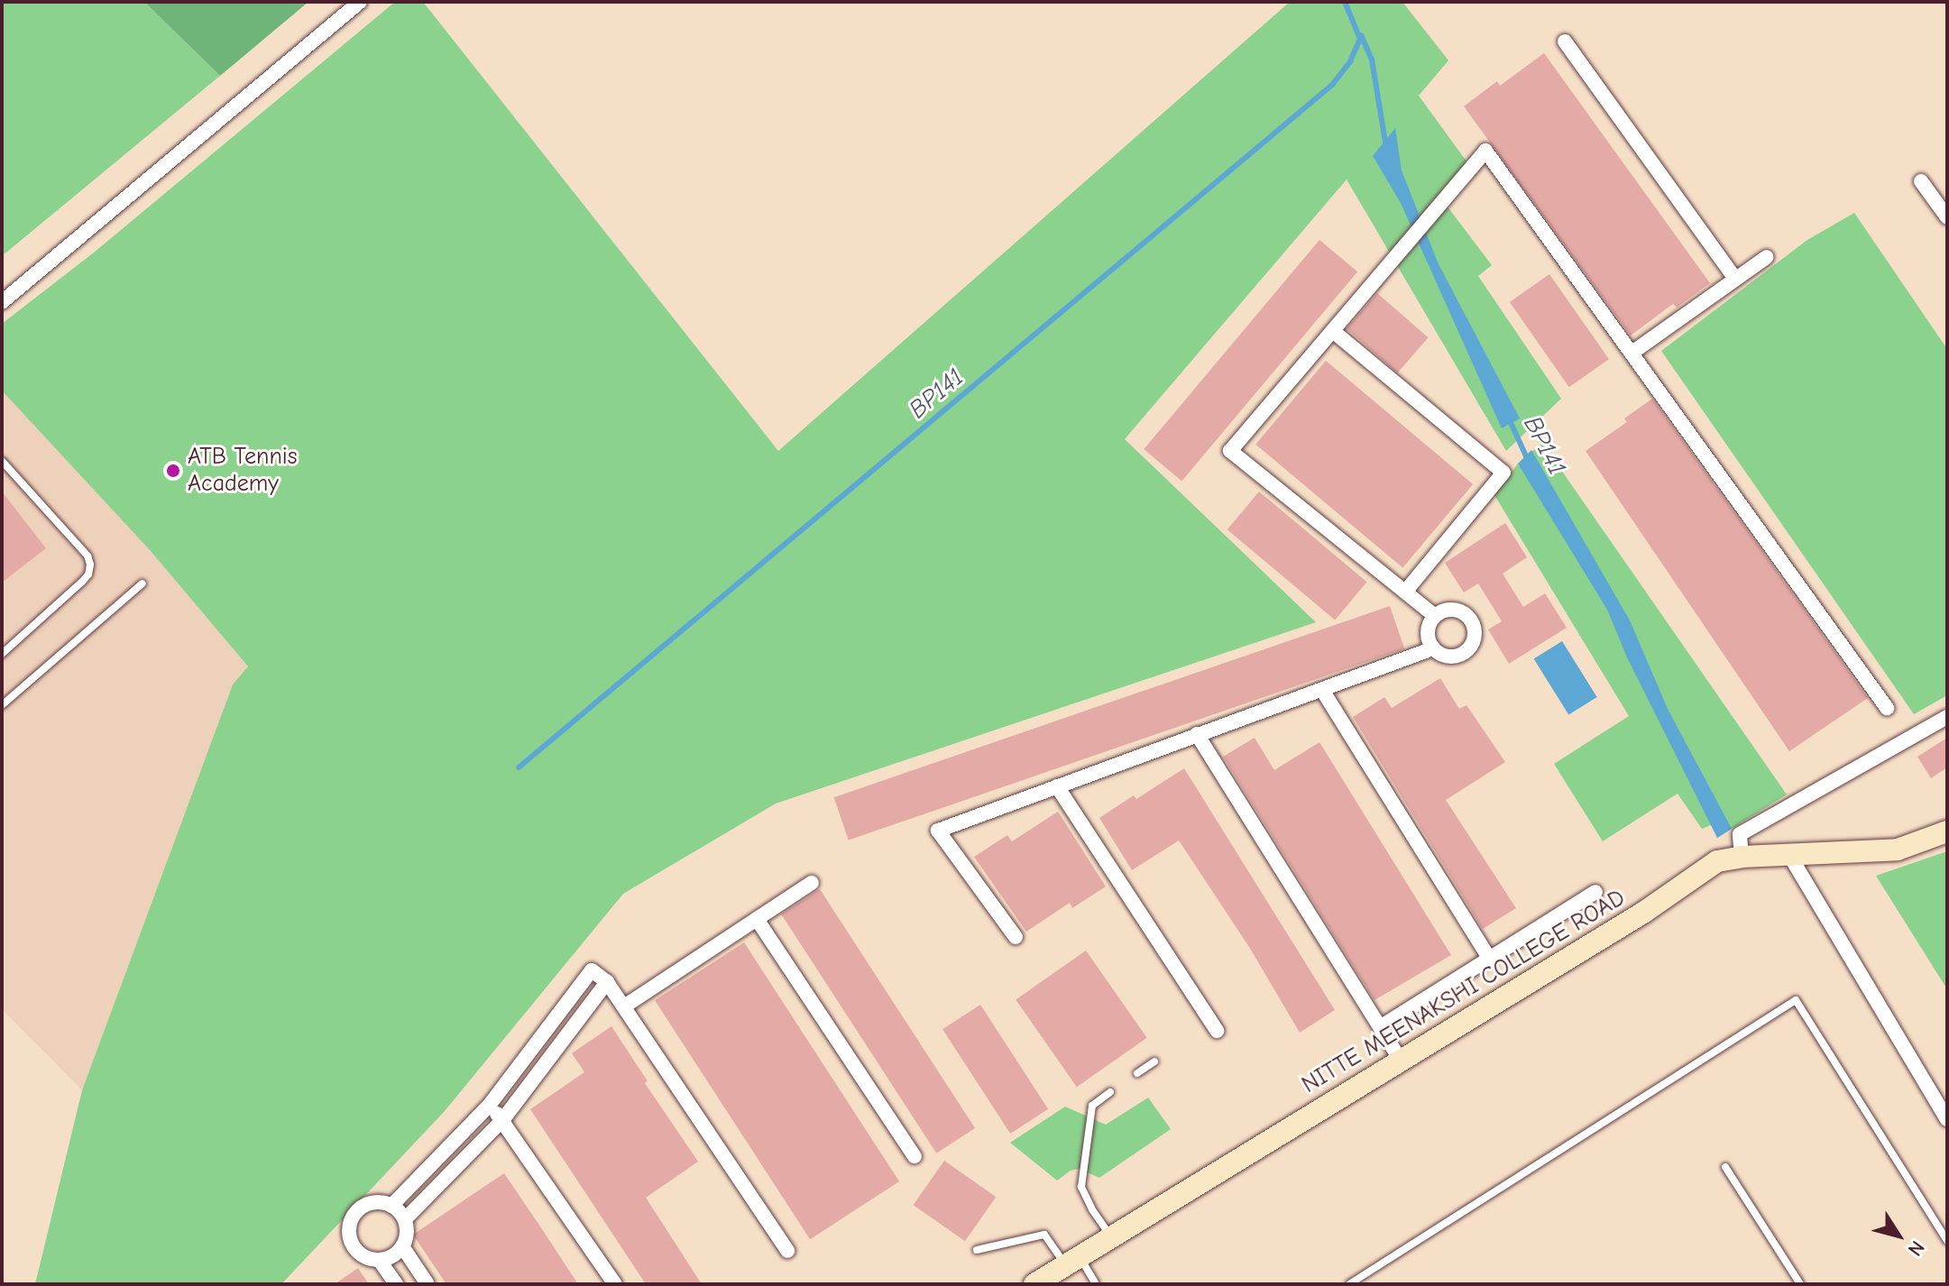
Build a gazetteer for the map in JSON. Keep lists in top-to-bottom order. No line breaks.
{"streets":{"street":["NITTE MEENAKSHI COLLEGE ROAD"]},"water":["BP141"],"places":["ATB Tennis Academy"],"north":"bottom right"}
